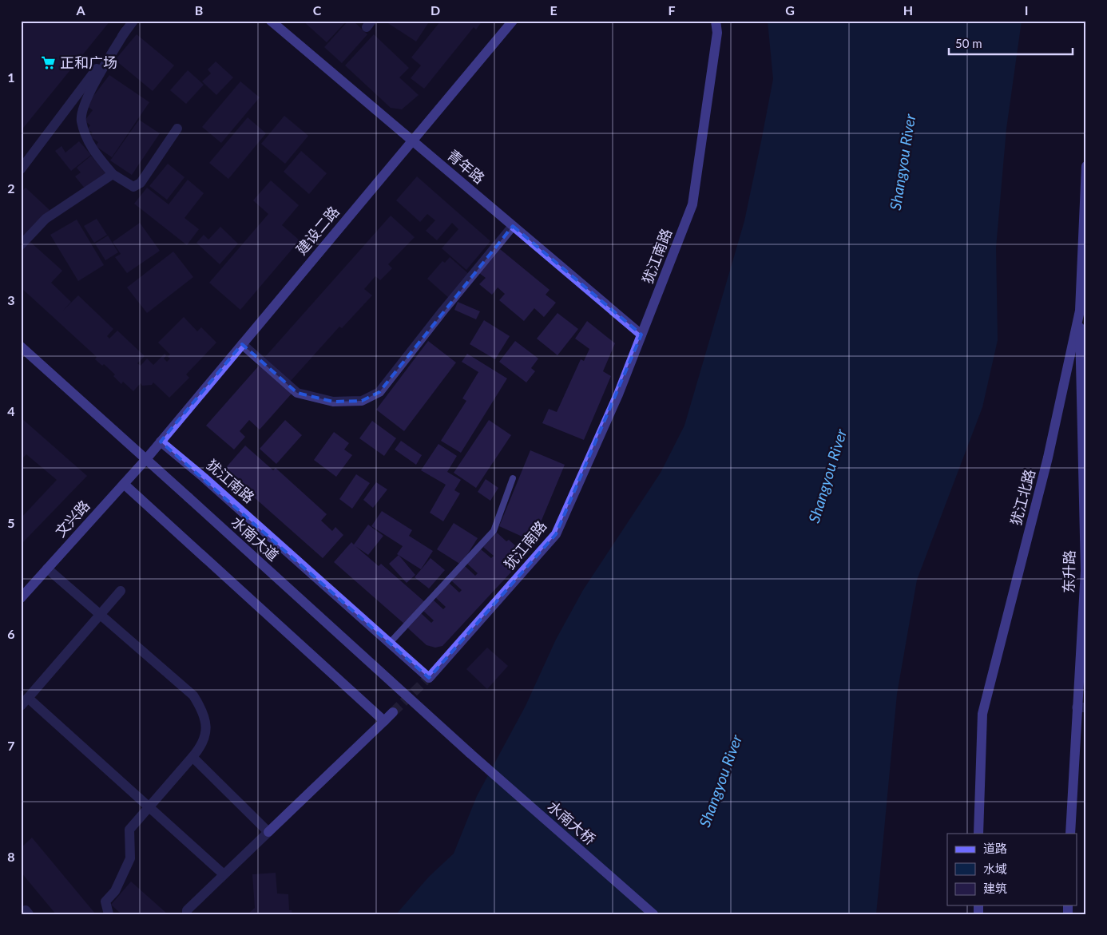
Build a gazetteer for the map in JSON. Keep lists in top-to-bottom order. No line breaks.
{"streets":{"street":["青年路","建设二路","犹江南路","犹江北路","文兴路","水南大道","东升路","水南大桥"]},"crossings":[["青年路","建设二路"],["青年路","犹江南路"],["建设二路","犹江南路"],["建设二路","文兴路"],["建设二路","水南大道"],["犹江北路","东升路"],["文兴路","水南大道"],["水南大道","水南大桥"]],"water":["Shangyou River"],"places":{"supermarket":["正和广场"]},"legend":["道路","水域","建筑"],"scale_bar":"50 m","grid":{"columns":["A","B","C","D","E","F","G","H","I"],"rows":["1","2","3","4","5","6","7","8"]}}
